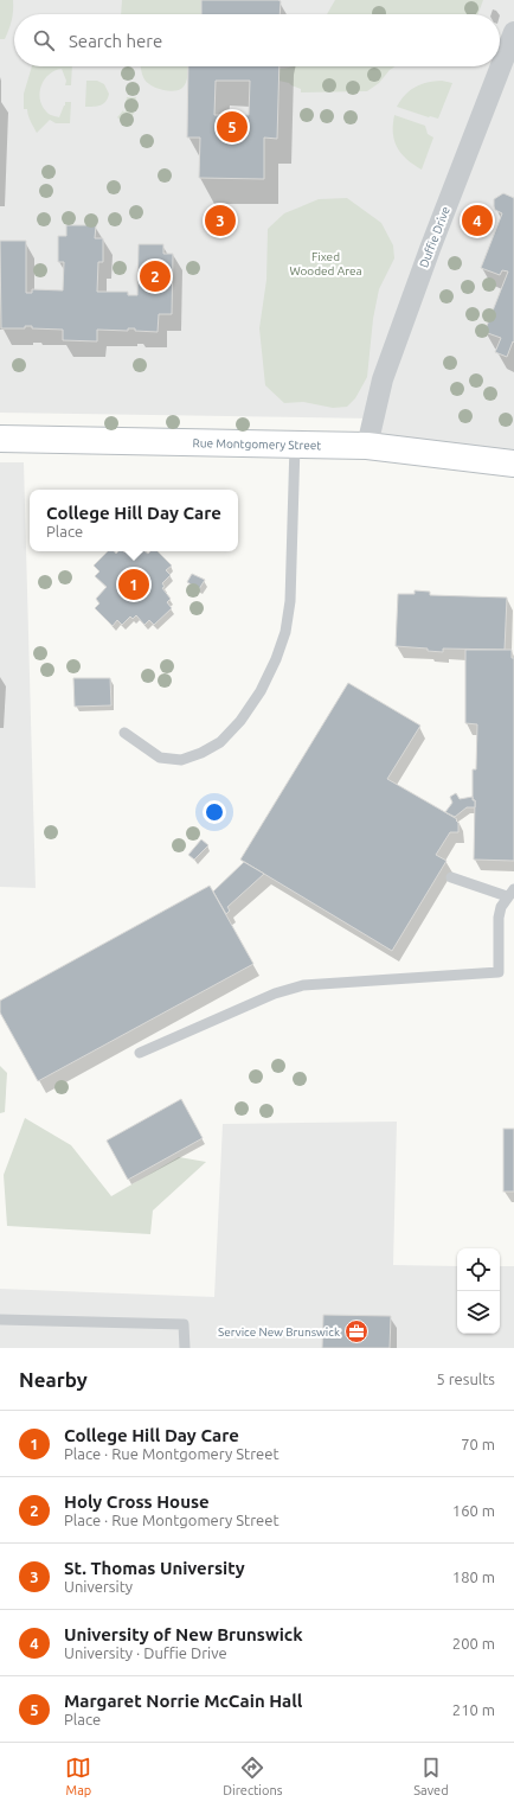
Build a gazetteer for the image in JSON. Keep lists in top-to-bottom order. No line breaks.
{"streets":{"street":["Duffie Drive","Rue Montgomery Street"]},"crossings":[["Duffie Drive","Rue Montgomery Street"]],"parks":["Fixed Wooded Area"],"places":{"office":["Service New Brunswick"]},"page":{"search":"Search here","pins":["5","3","4","2","1"],"popup":["College Hill Day Care","Place"],"heading":["Nearby","5 results"],"list":[{"mark":"1","name":"College Hill Day Care","note":"Place · Rue Montgomery Street","value":"70 m"},{"mark":"2","name":"Holy Cross House","note":"Place · Rue Montgomery Street","value":"160 m"},{"mark":"3","name":"St. Thomas University","note":"University","value":"180 m"},{"mark":"4","name":"University of New Brunswick","note":"University · Duffie Drive","value":"200 m"},{"mark":"5","name":"Margaret Norrie McCain Hall","note":"Place","value":"210 m"}],"nav":["Map","Directions","Saved"]}}
